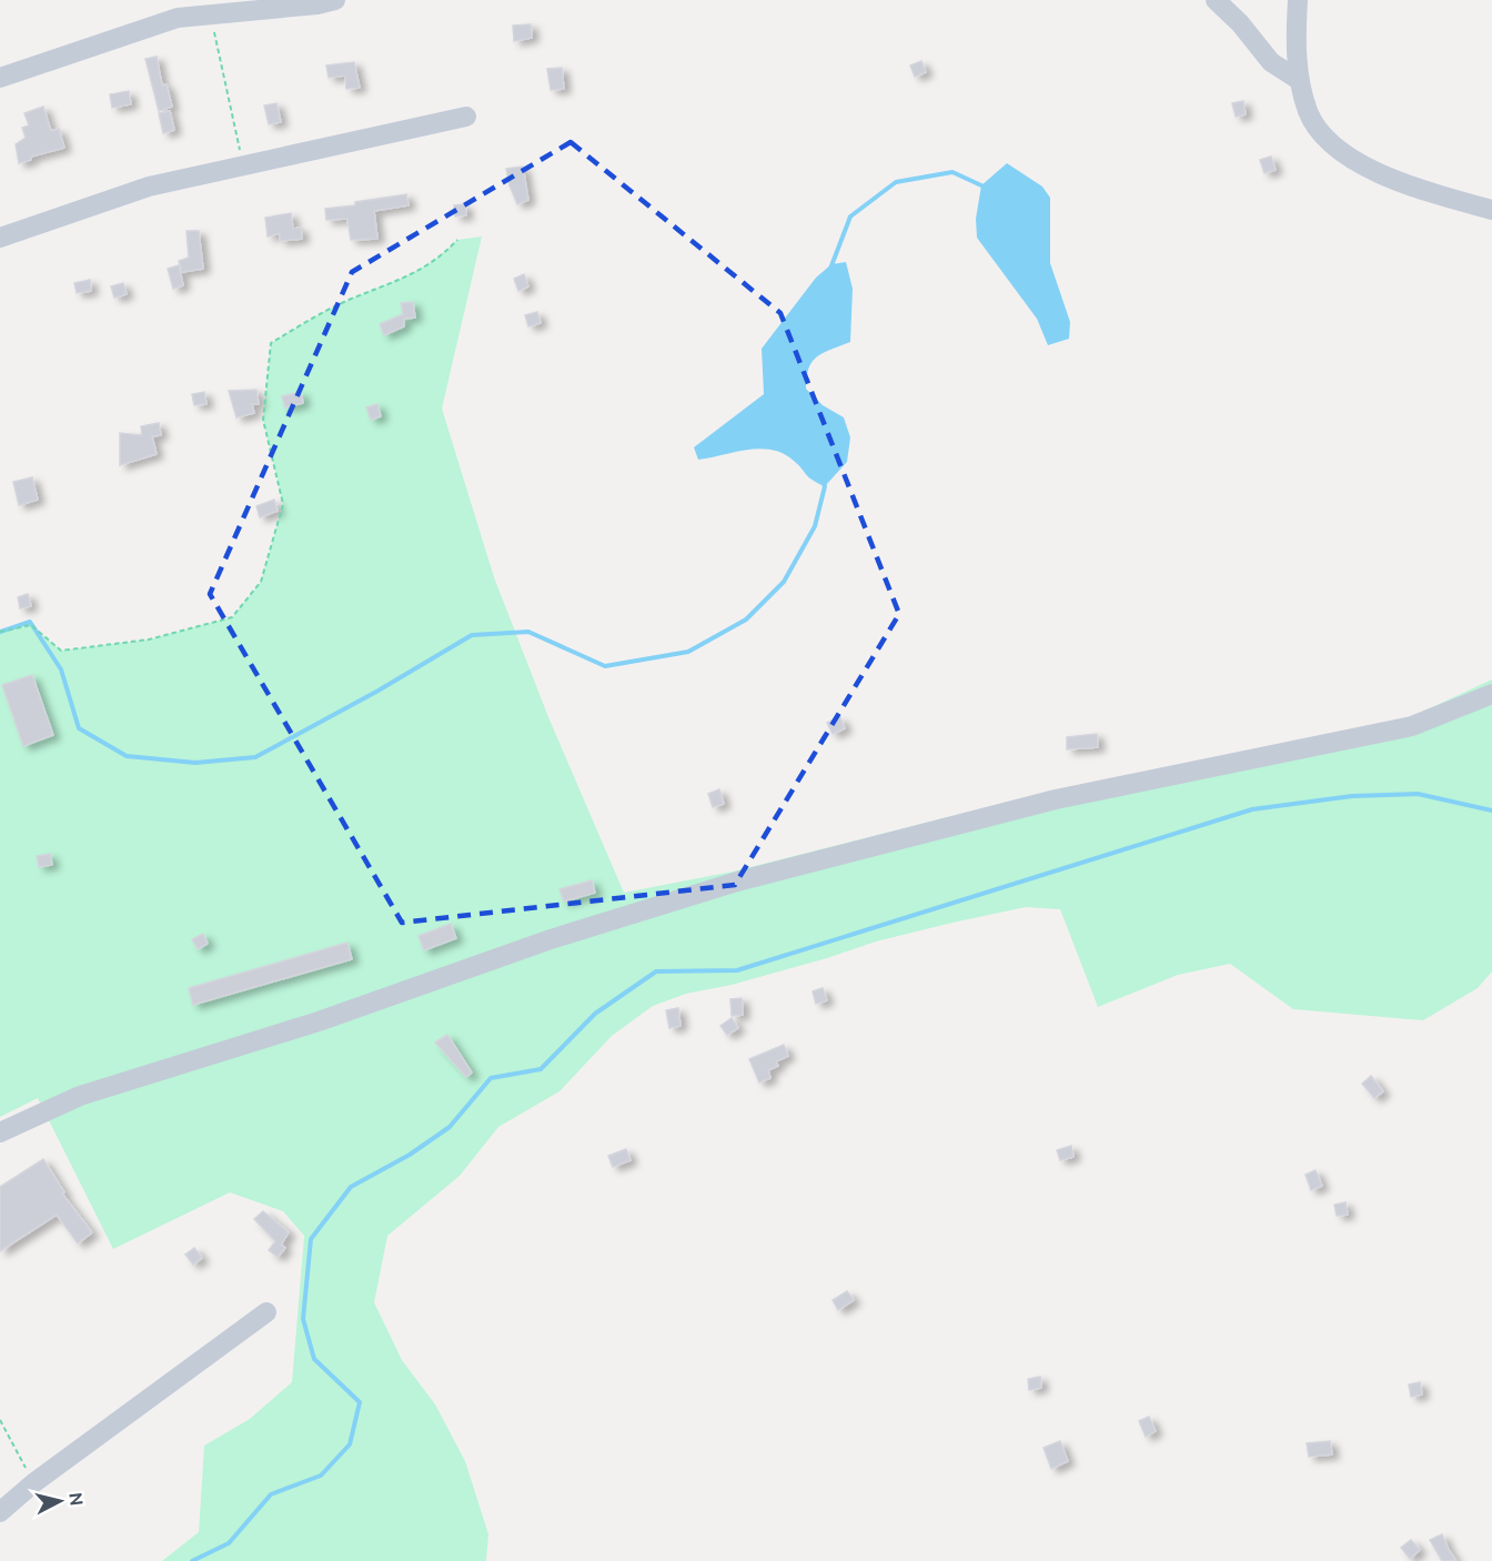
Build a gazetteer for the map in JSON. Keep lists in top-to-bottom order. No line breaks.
{"north":"right"}
